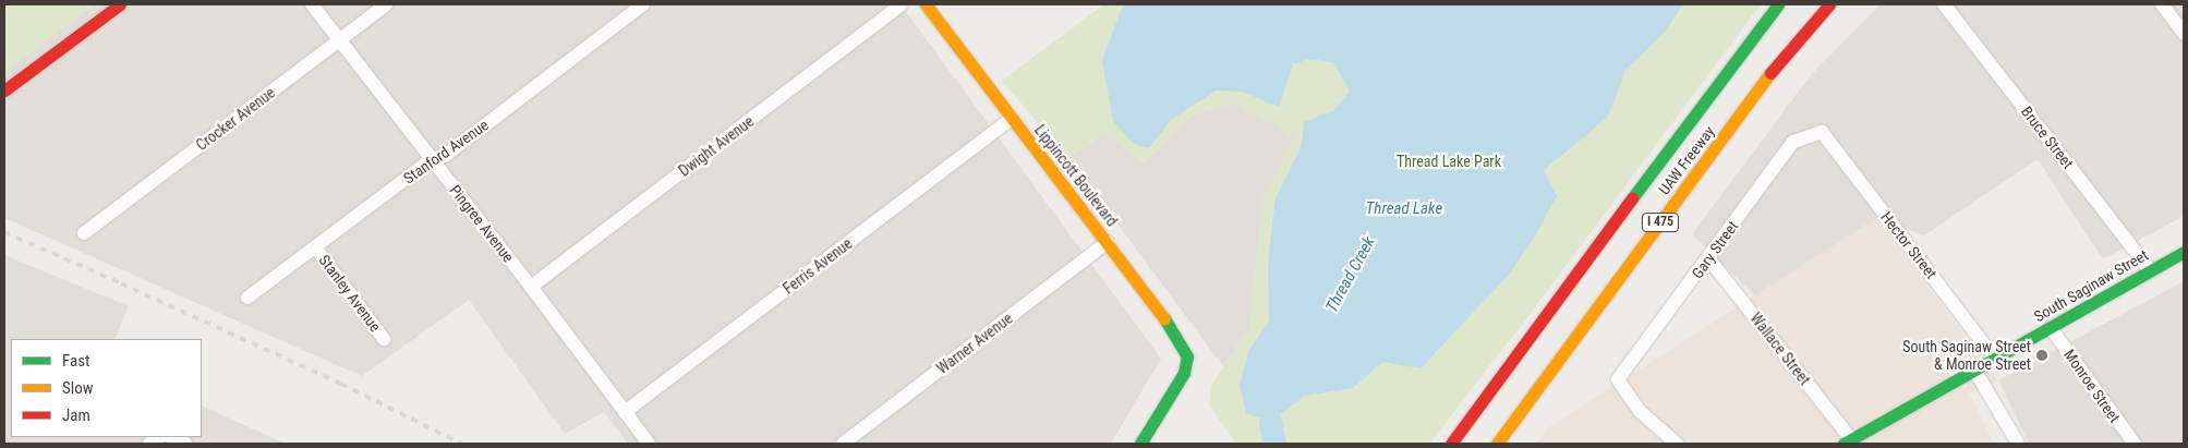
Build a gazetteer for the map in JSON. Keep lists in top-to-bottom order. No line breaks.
{"streets":{"main road":["UAW Freeway","Lippincott Boulevard","I 475","South Saginaw Street"],"street":["Crocker Avenue","Bruce Street","Dwight Avenue","Stanford Avenue","Pingree Avenue","Hector Street","Gary Street","Ferris Avenue","Stanley Avenue","Warner Avenue","Wallace Street","Monroe Street"]},"crossings":[["Crocker Avenue","Pingree Avenue"],["Bruce Street","South Saginaw Street"],["Dwight Avenue","Pingree Avenue"],["Stanford Avenue","Pingree Avenue"],["Stanford Avenue","Stanley Avenue"],["Lippincott Boulevard","Ferris Avenue"],["Lippincott Boulevard","Warner Avenue"],["Pingree Avenue","Ferris Avenue"],["Hector Street","Gary Street"],["Hector Street","South Saginaw Street"],["Gary Street","Wallace Street"],["South Saginaw Street","Wallace Street"],["South Saginaw Street","Monroe Street"]],"water":["Thread Lake","Thread Creek"],"parks":["Thread Lake Park"],"places":["South Saginaw Street & Monroe Street"],"legend":["Fast","Slow","Jam"]}
